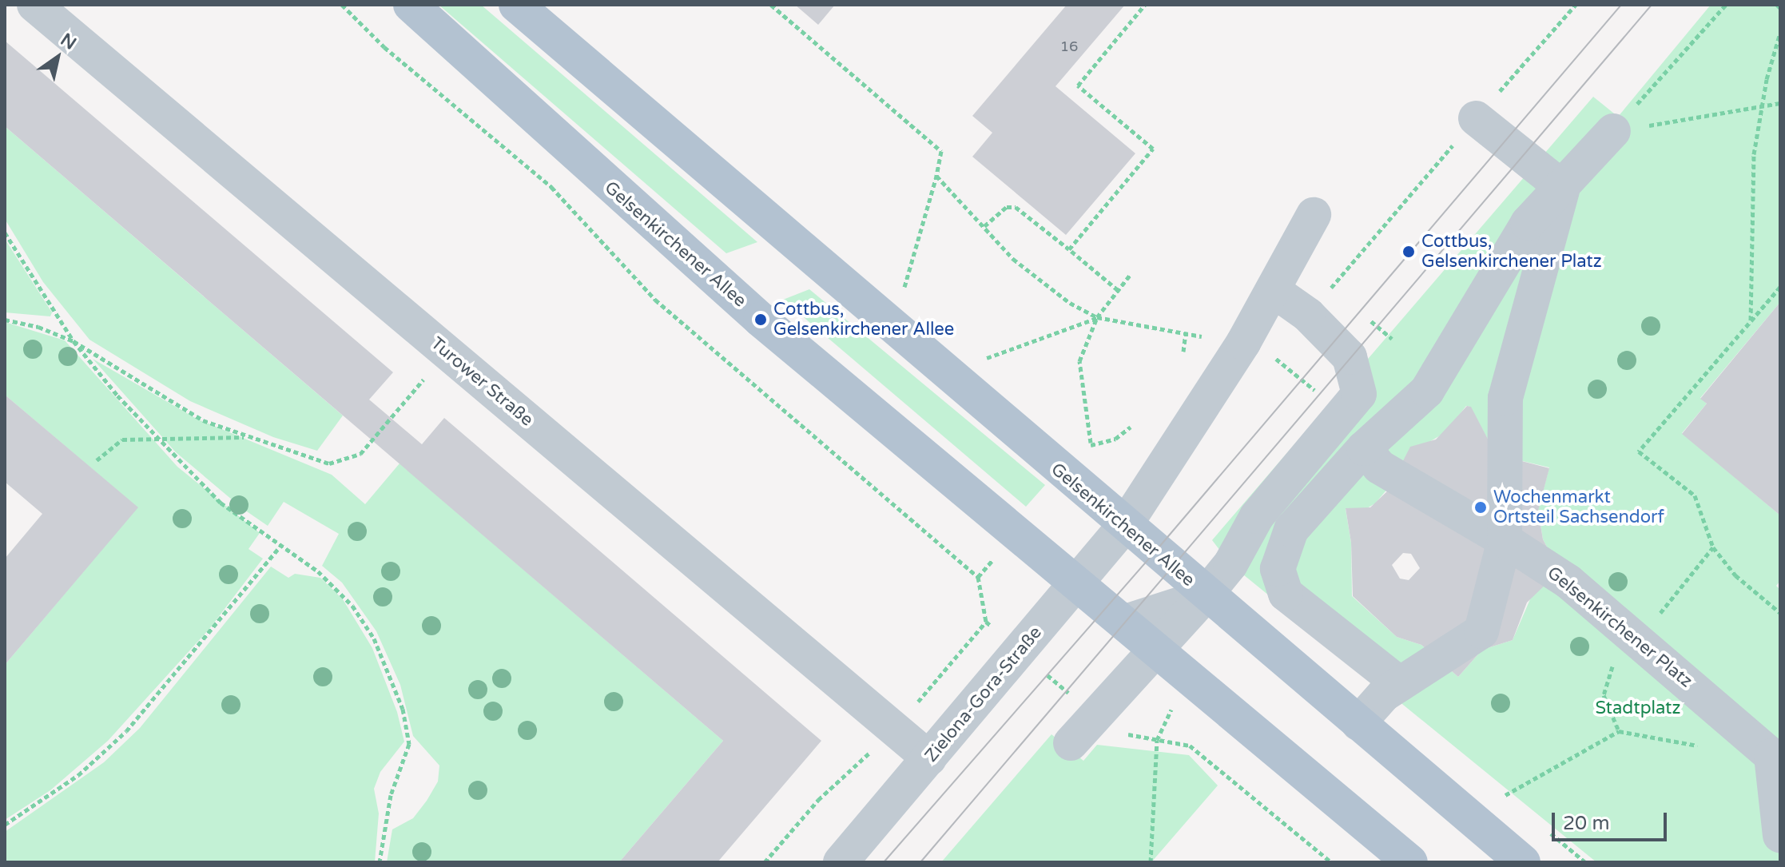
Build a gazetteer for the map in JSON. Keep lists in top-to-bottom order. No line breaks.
{"streets":{"main road":["Gelsenkirchener Allee"],"street":["Turower Straße","Gelsenkirchener Platz","Zielona-Gora-Straße"]},"crossings":[["Gelsenkirchener Allee","Zielona-Gora-Straße"],["Turower Straße","Zielona-Gora-Straße"]],"parks":["Stadtplatz"],"places":["Cottbus, Gelsenkirchener Platz","Cottbus, Gelsenkirchener Allee","Wochenmarkt Ortsteil Sachsendorf"],"house_numbers":["16"],"scale_bar":"20 m","north":"top right"}
